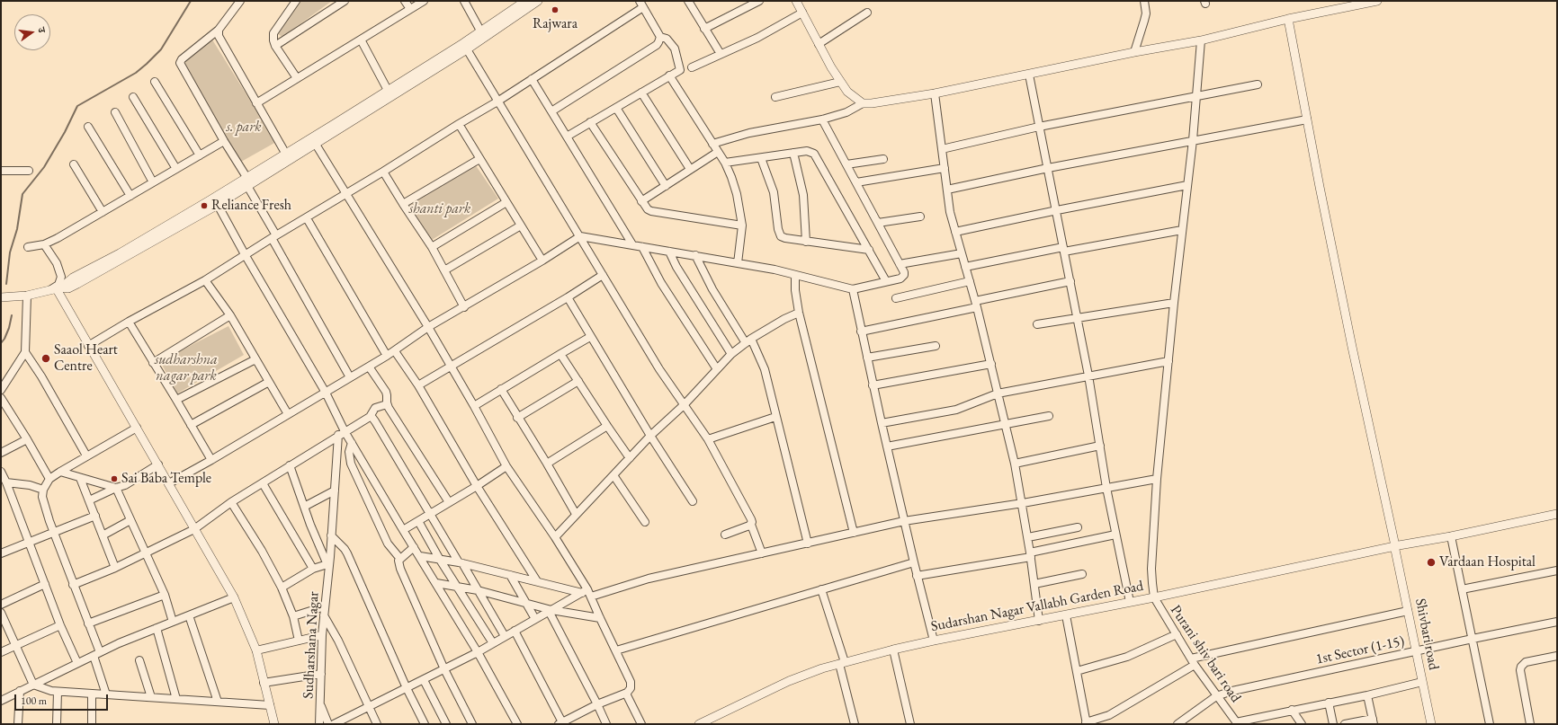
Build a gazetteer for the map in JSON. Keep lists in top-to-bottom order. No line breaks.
{"streets":{"street":["Sudarshan Nagar Vallabh Garden Road","Shivbari road","Sudharshana Nagar","1st Sector (1-15)","Purani shiv bari road"]},"crossings":[["Sudarshan Nagar Vallabh Garden Road","Shivbari road"],["Sudarshan Nagar Vallabh Garden Road","Purani shiv bari road"],["Shivbari road","1st Sector (1-15)"],["1st Sector (1-15)","Purani shiv bari road"]],"parks":["s. park","shanti park","sudharshna nagar park"],"places":["Rajwara","Reliance Fresh","Saaol Heart Centre","Sai Baba Temple","Vardaan Hospital"],"scale_bar":"100 m","north":"right"}
